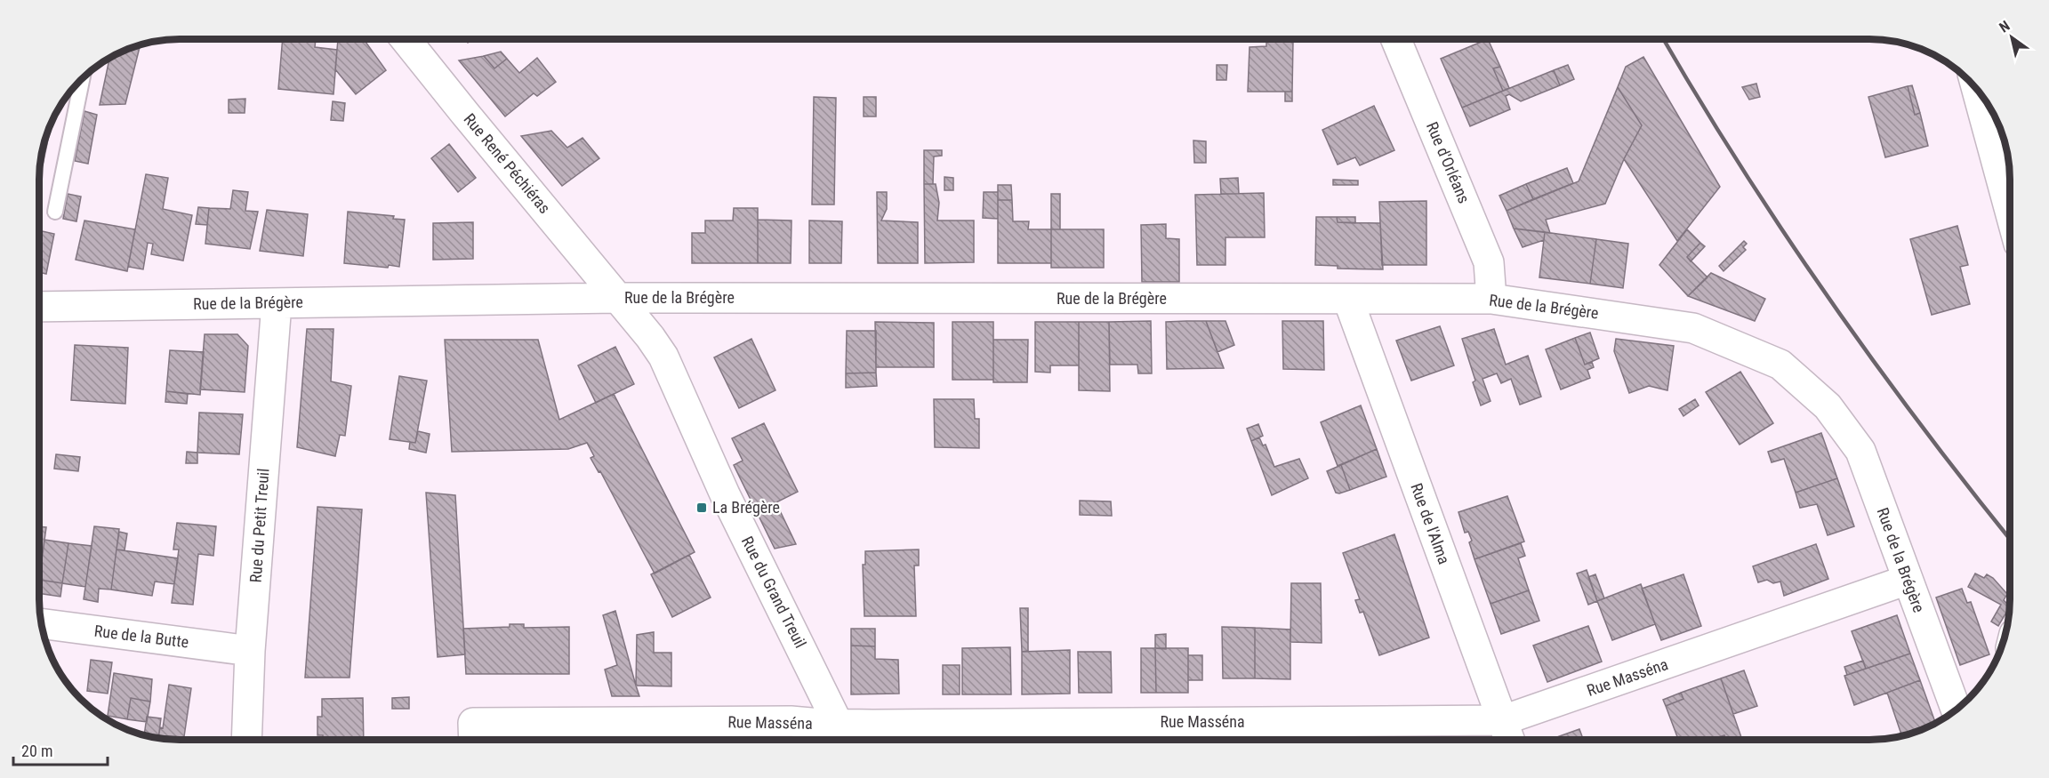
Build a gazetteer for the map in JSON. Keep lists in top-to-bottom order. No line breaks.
{"streets":{"street":["Rue d'Orléans","Rue René Péchiéras","Rue de la Brégère","Rue de l'Alma","Rue du Petit Treuil","Rue du Grand Treuil","Rue de la Butte","Rue Masséna"]},"crossings":[["Rue d'Orléans","Rue de la Brégère"],["Rue René Péchiéras","Rue de la Brégère"],["Rue René Péchiéras","Rue du Grand Treuil"],["Rue de la Brégère","Rue de l'Alma"],["Rue de la Brégère","Rue du Petit Treuil"],["Rue de la Brégère","Rue du Grand Treuil"],["Rue de la Brégère","Rue Masséna"],["Rue de l'Alma","Rue Masséna"],["Rue du Petit Treuil","Rue de la Butte"],["Rue du Grand Treuil","Rue Masséna"]],"places":{"transit":["La Brégère"]},"scale_bar":"20 m","north":"top left"}
